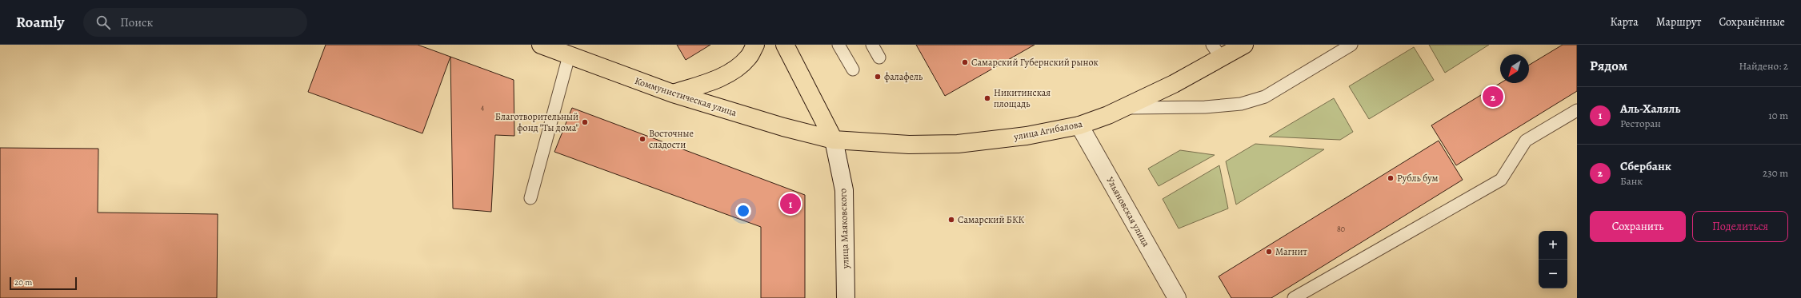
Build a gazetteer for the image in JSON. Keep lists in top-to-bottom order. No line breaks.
{"streets":{"main road":["Коммунистическая улица","улица Агибалова"],"street":["Ульяновская улица","улица Маяковского"]},"crossings":[["Коммунистическая улица","улица Агибалова"],["Коммунистическая улица","улица Маяковского"],["улица Агибалова","Ульяновская улица"],["улица Агибалова","улица Маяковского"]],"places":["Самарский Губернский рынок","фалафель","Никитинская площадь","Благотворительный фонд \"Ты дома\"","Восточные сладости","Рубль бум","Самарский БКК","Магнит"],"house_numbers":["4","80"],"scale_bar":"20 m","north":"bottom left","page":{"header":"Roamly","search":"Поиск","nav":["Карта","Маршрут","Сохранённые"],"heading":["Рядом","Найдено: 2"],"pins":["2","1"],"list":[{"mark":"1","name":"Аль-Халяль","note":"Ресторан","value":"10 m"},{"mark":"2","name":"Сбербанк","note":"Банк","value":"230 m"}],"buttons":["Сохранить","Поделиться"],"map_buttons":["+","−"],"scale":"20 m"}}
